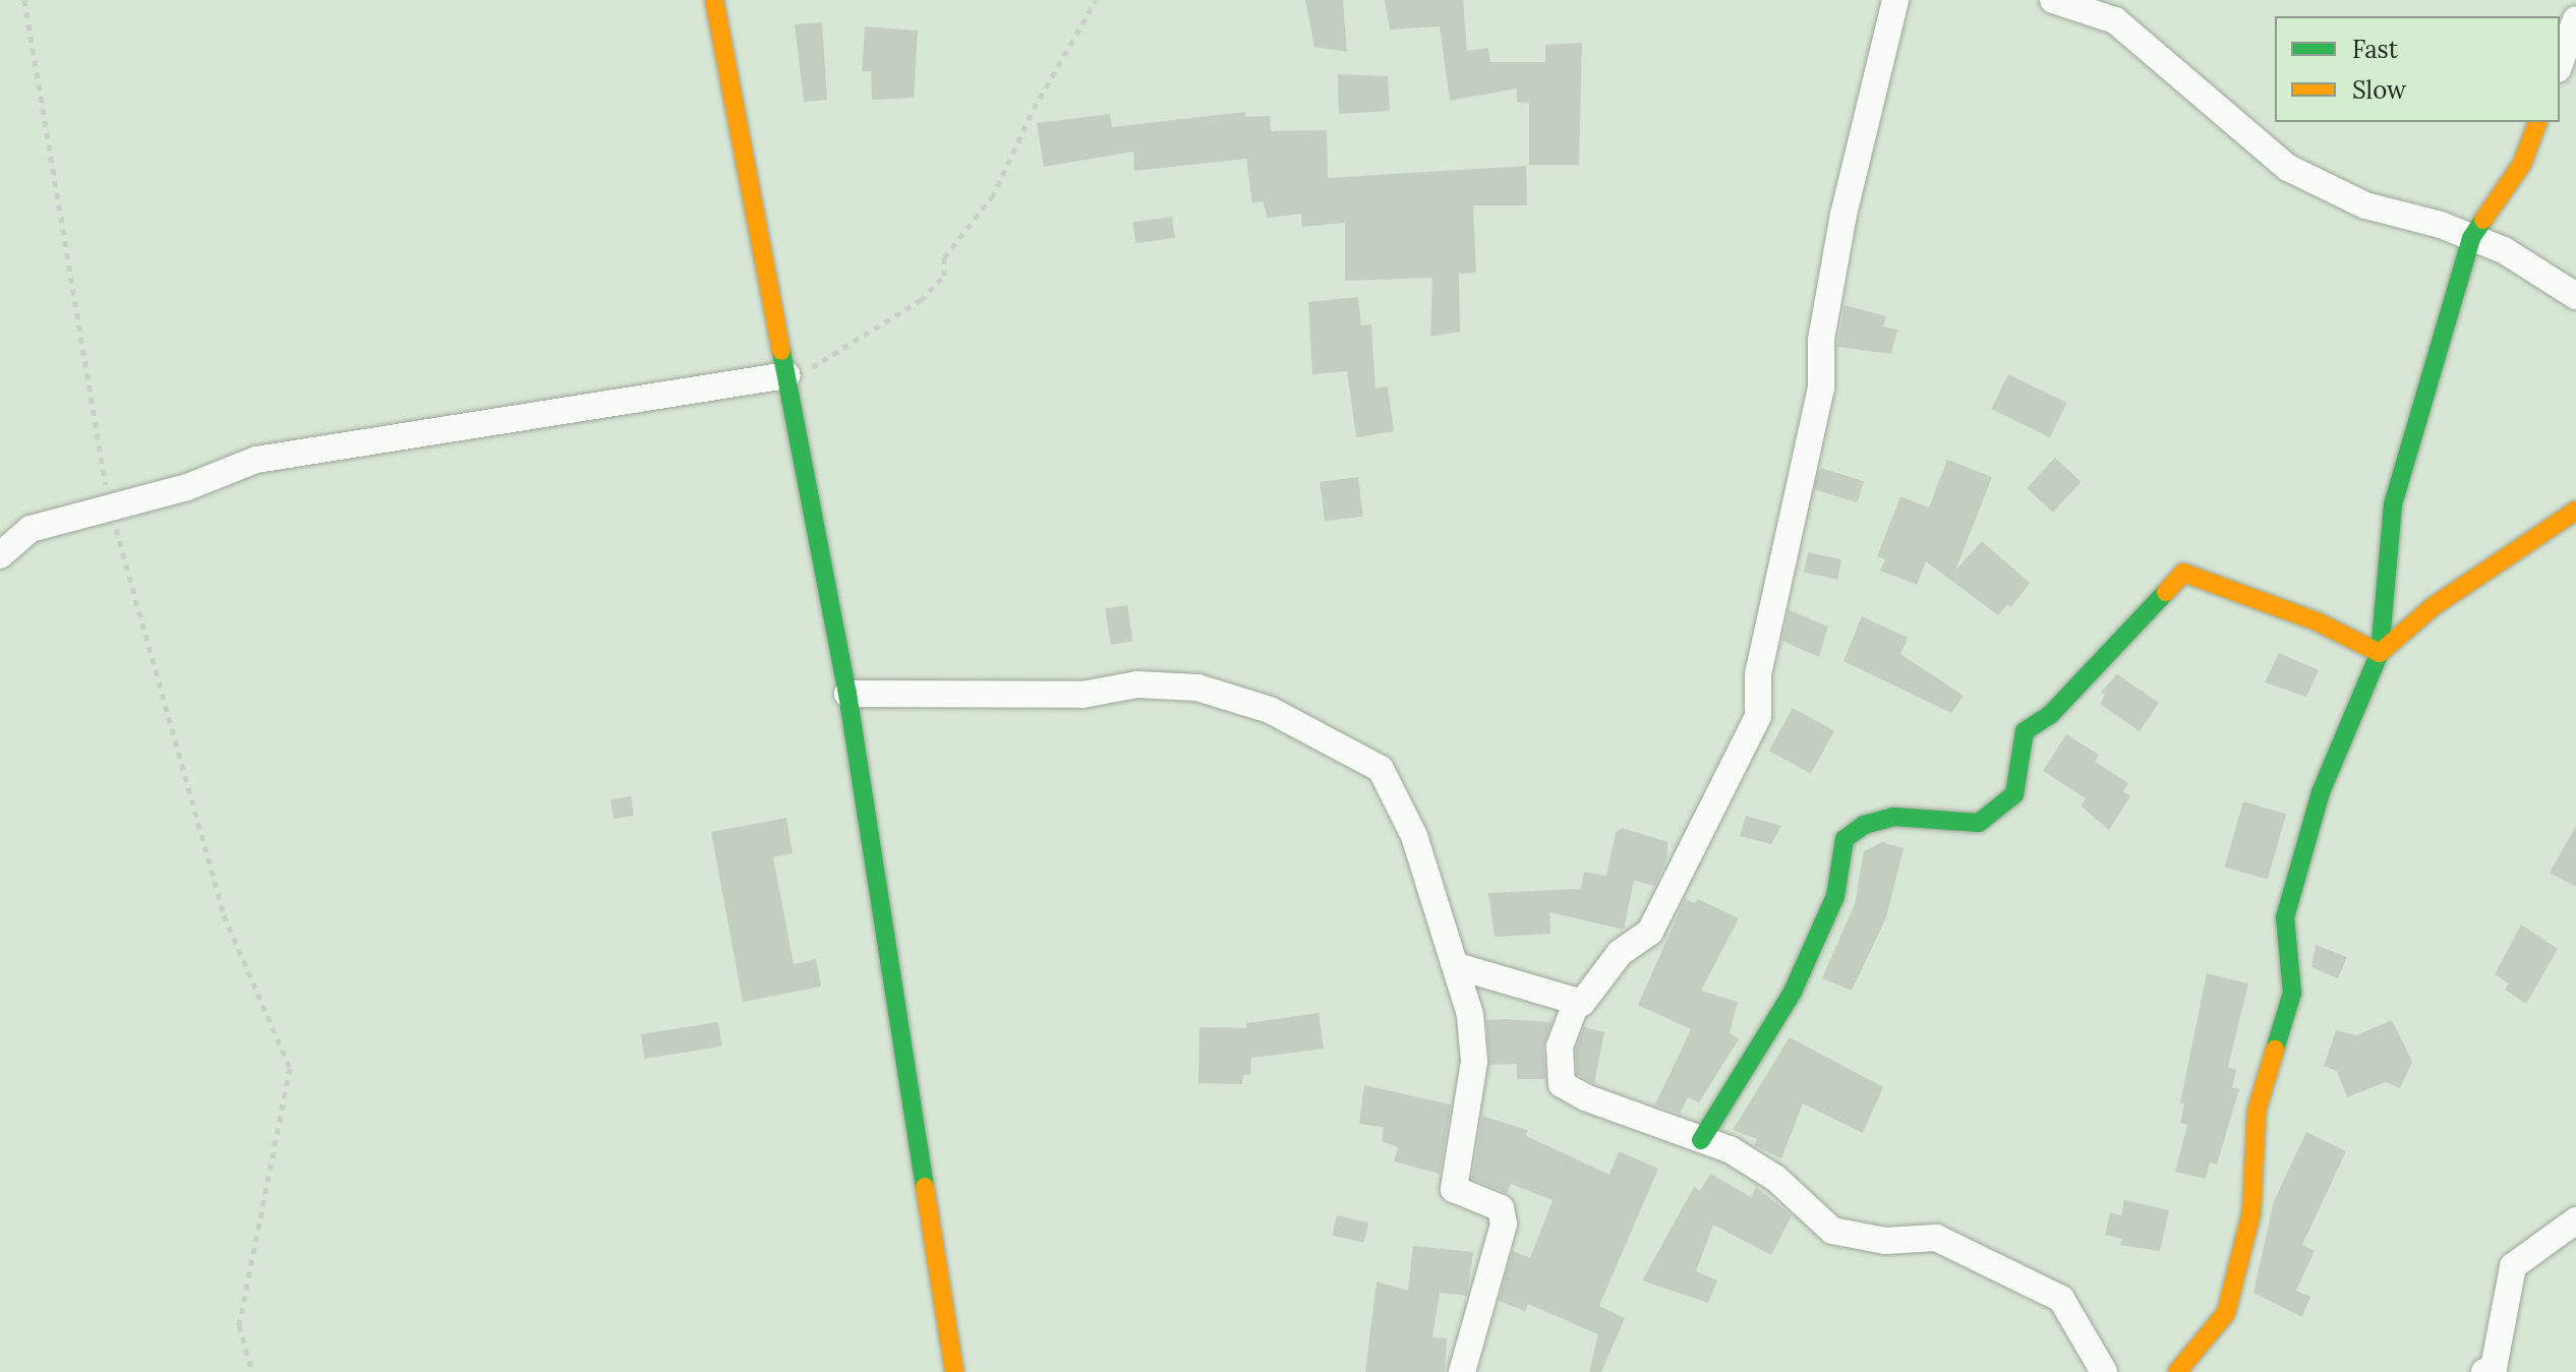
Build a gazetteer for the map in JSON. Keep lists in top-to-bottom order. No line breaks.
{"legend":["Fast","Slow"]}
